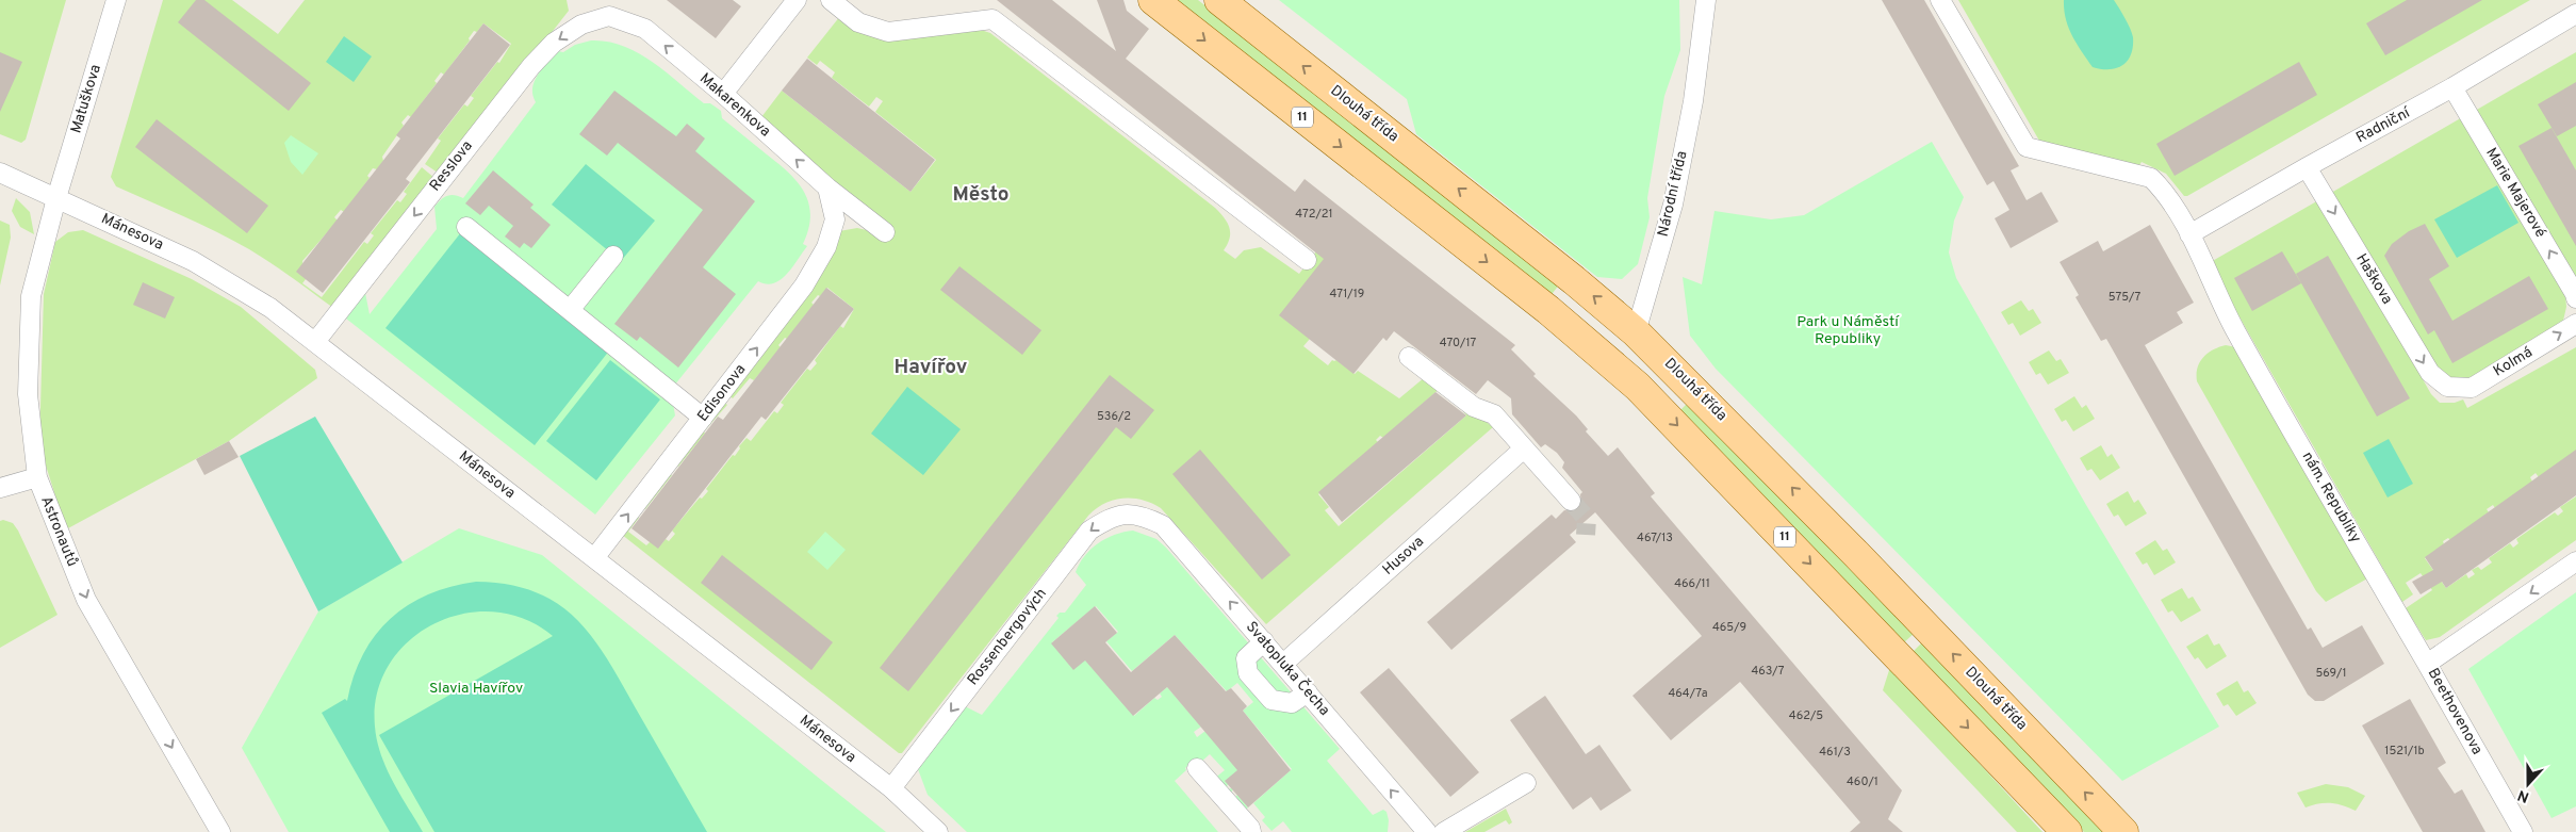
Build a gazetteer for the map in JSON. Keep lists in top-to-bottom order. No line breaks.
{"streets":{"main road":["Dlouhá třída","11","Národní třída"],"street":["Matuškova","Makarenkova","Radniční","Resslova","Marie Majerové","Mánesova","Haškova","Kolmá","Edisonova","nám. Republiky","Astronautů","Husova","Rossenbergových","Svatopluka Čecha","Beethovenova"]},"crossings":[["Matuškova","Mánesova"],["Matuškova","Astronautů"],["Makarenkova","Resslova"],["Makarenkova","Edisonova"],["Dlouhá třída","Národní třída"],["11","Národní třída"],["Radniční","Marie Majerové"],["Radniční","Haškova"],["Radniční","nám. Republiky"],["Resslova","Mánesova"],["Mánesova","Edisonova"],["Mánesova","Astronautů"],["Mánesova","Rossenbergových"],["Haškova","Kolmá"],["nám. Republiky","Beethovenova"],["Husova","Svatopluka Čecha"],["Rossenbergových","Svatopluka Čecha"]],"one_way":["Makarenkova","Resslova","Marie Majerové","Haškova","Kolmá","Edisonova","Astronautů","Rossenbergových","Svatopluka Čecha","Beethovenova"],"districts":["Město","Havířov"],"parks":["Park u Náměstí Republiky","Slavia Havířov"],"house_numbers":["472/21","471/19","575/7","470/17","536/2","467/13","466/11","465/9","463/7","569/1","464/7a","462/5","1521/1b","461/3","460/1"],"north":"bottom"}
